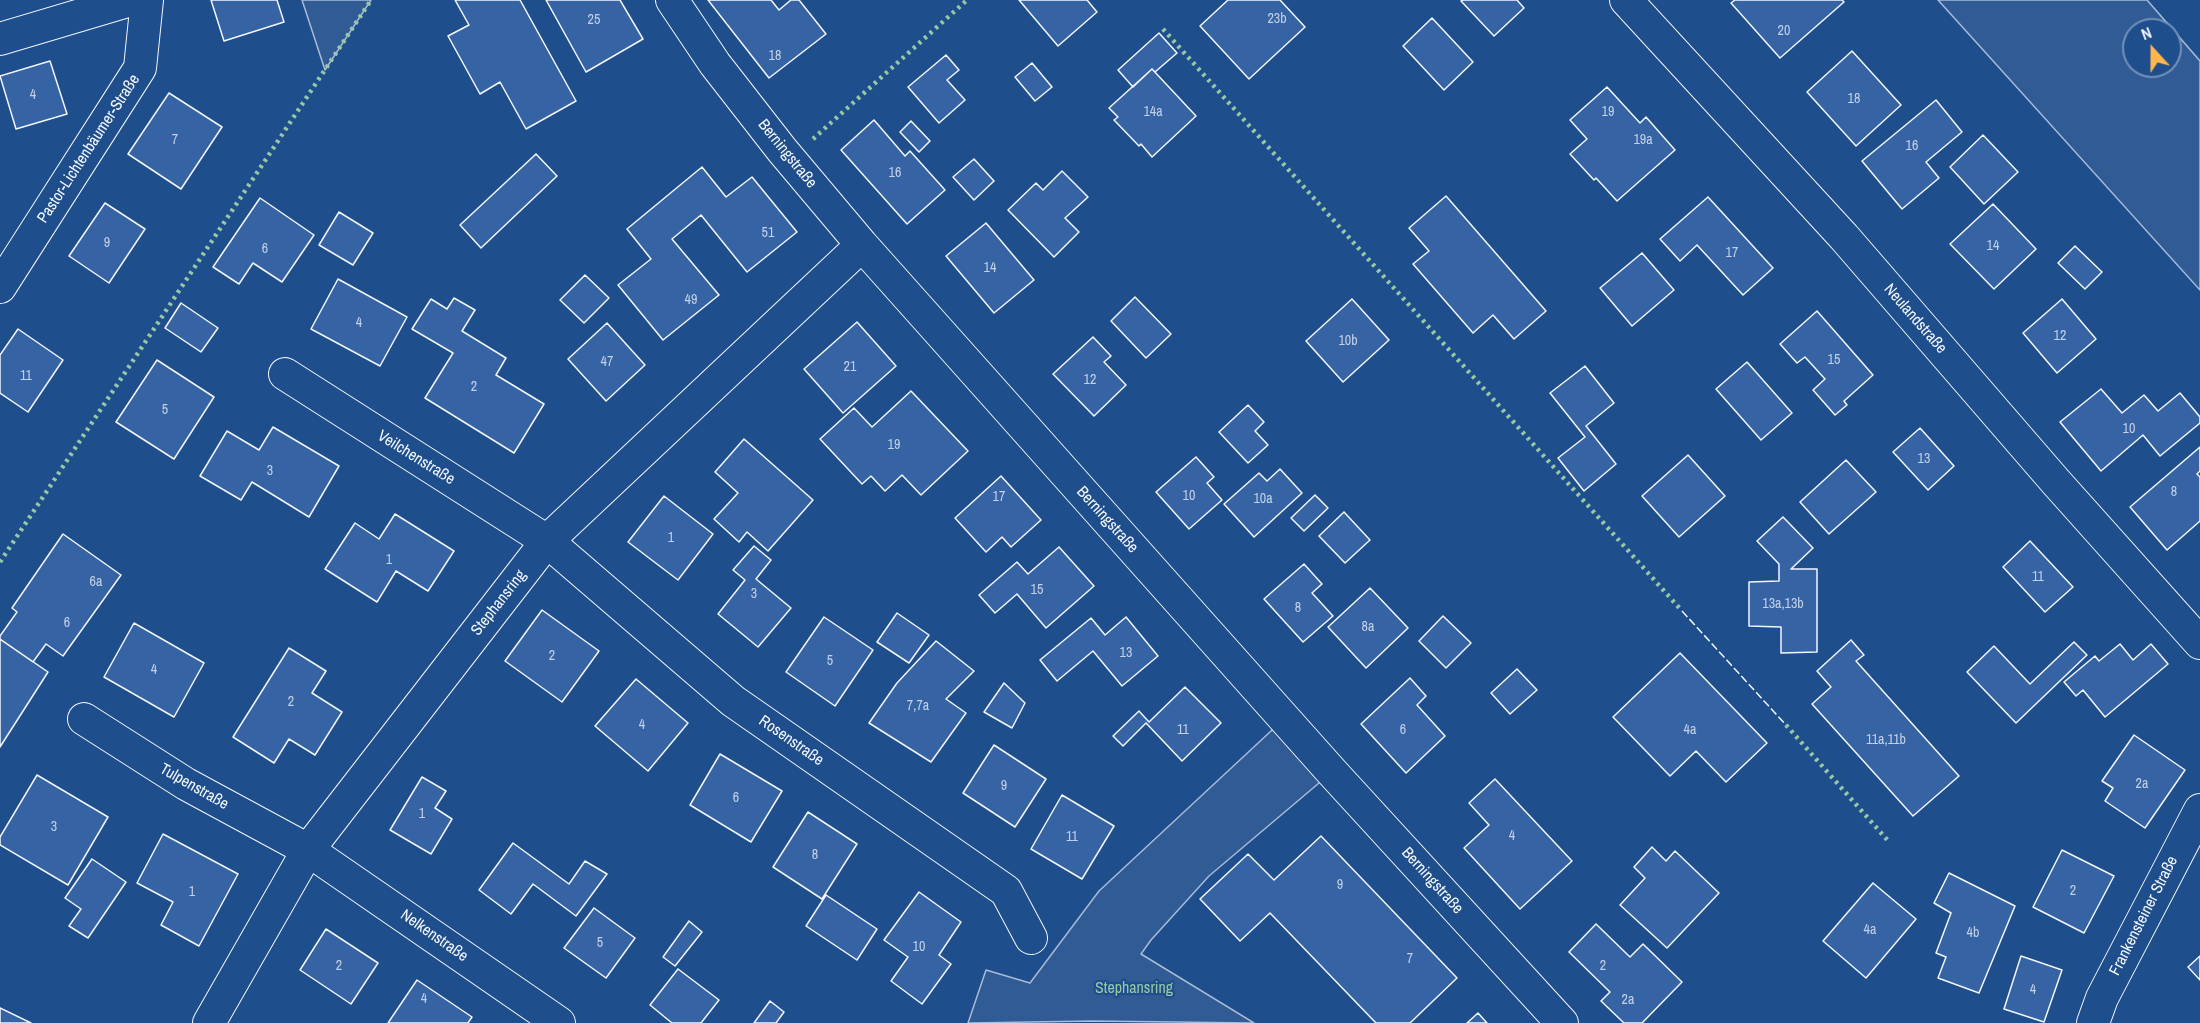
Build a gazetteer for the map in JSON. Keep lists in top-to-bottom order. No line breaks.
{"streets":{"street":["Pastor-Lichtenbäumer-Straße","Berningstraße","Neulandstraße","Veilchenstraße","Stephansring","Rosenstraße","Tulpenstraße","Frankensteiner Straße","Nelkenstraße"]},"crossings":[["Berningstraße","Stephansring"],["Veilchenstraße","Stephansring"],["Veilchenstraße","Rosenstraße"],["Stephansring","Rosenstraße"],["Stephansring","Tulpenstraße"],["Stephansring","Nelkenstraße"],["Tulpenstraße","Nelkenstraße"]],"parks":["Stephansring"],"house_numbers":["23b","25","20","18","4","18","14a","19","7","19a","16","16","51","9","14","6","17","14","49","4","12","10b","15","47","21","11","12","2","5","10","19","13","3","8","10","17","10a","1","1","11","6a","15","3","13a,13b","8","6","8a","13","2","5","4","2","7,7a","4","11","6","4a","11a,11b","2a","9","6","1","3","4","11","8","9","2","1","4a","4b","5","10","7","2","2","4","4","2a"],"north":"top"}
